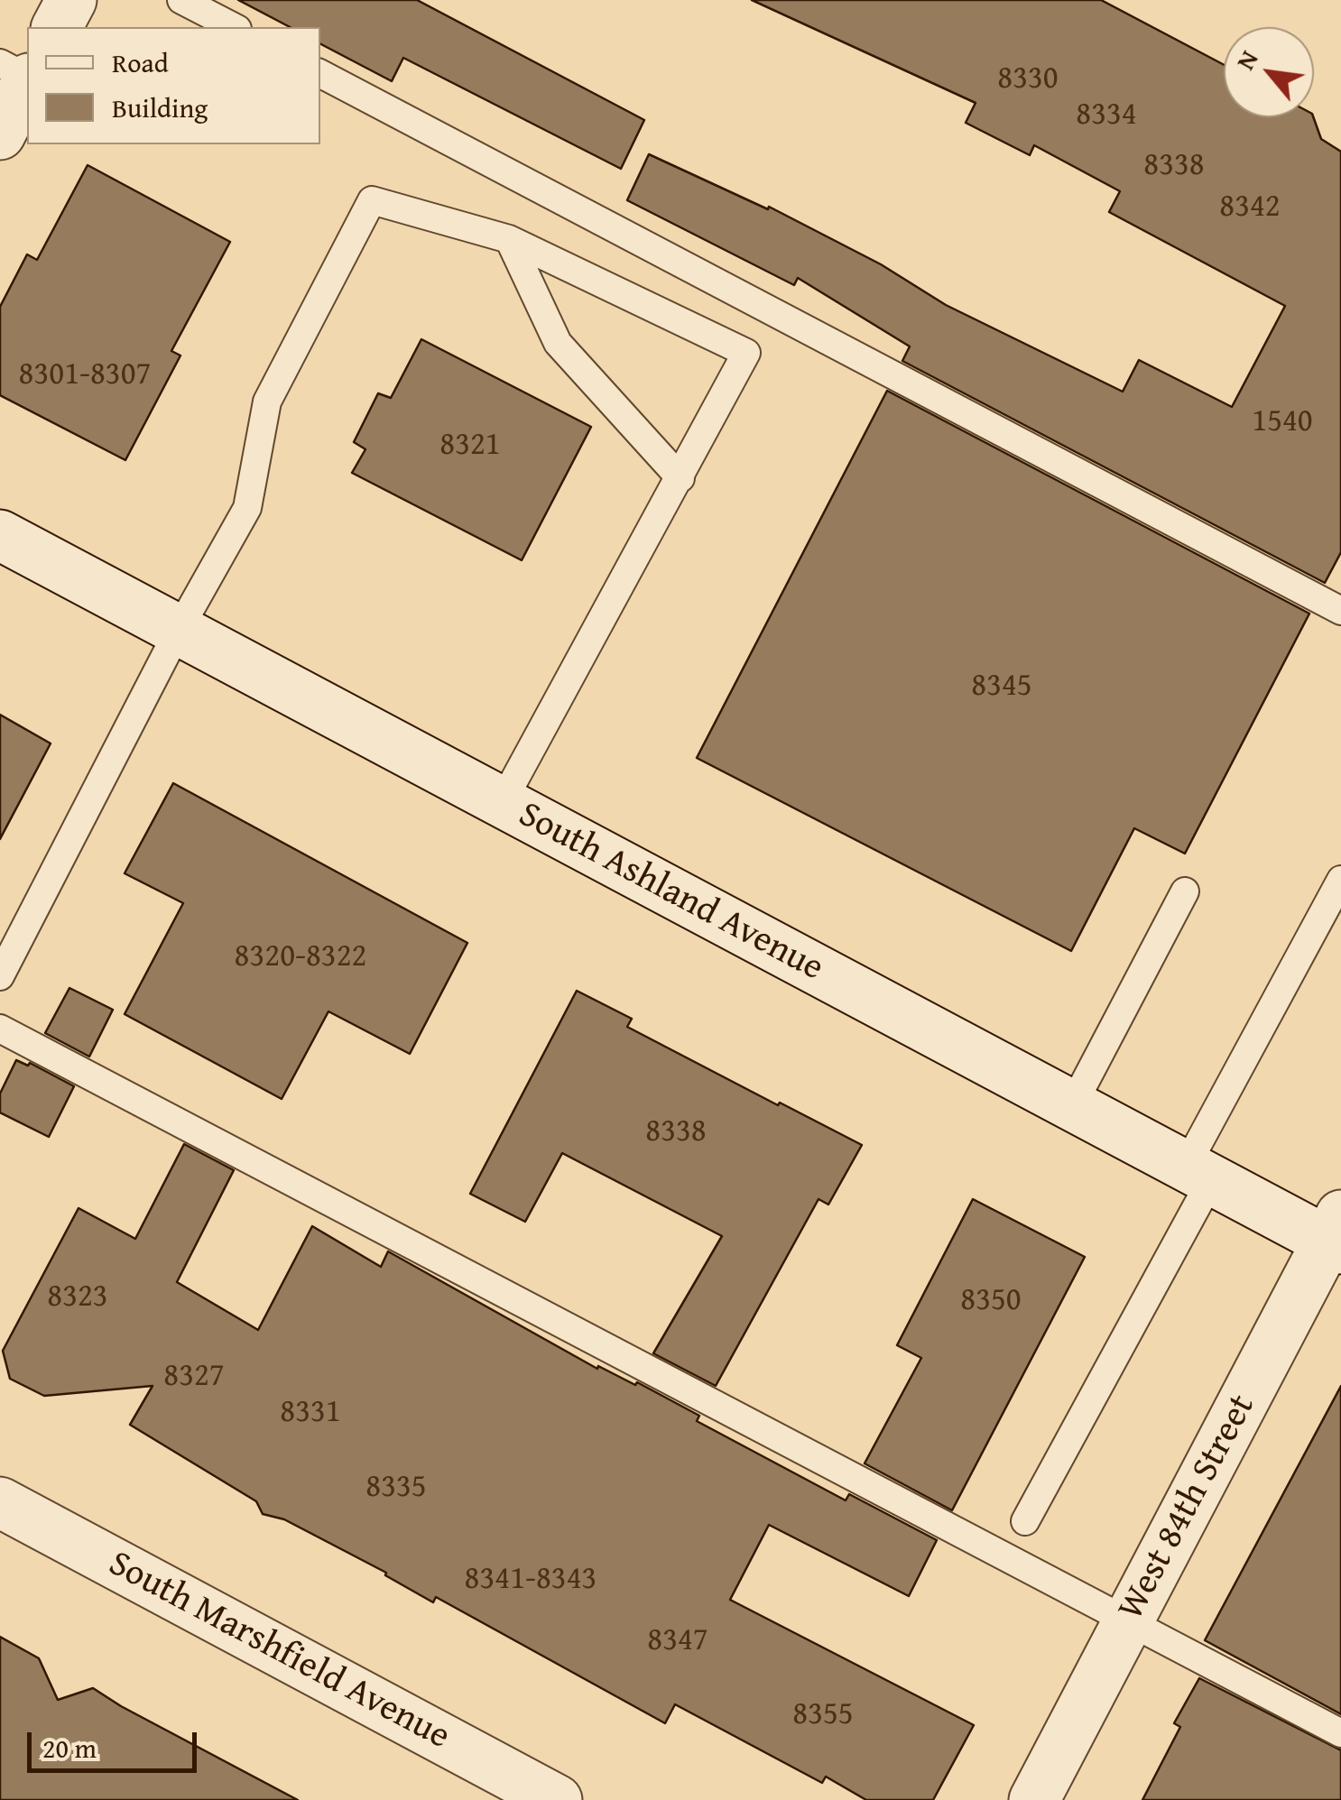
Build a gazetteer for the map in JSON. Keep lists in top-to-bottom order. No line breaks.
{"streets":{"main road":["South Ashland Avenue","West 84th Street","South Marshfield Avenue"]},"crossings":[["South Ashland Avenue","West 84th Street"]],"house_numbers":["8330","8334","8338","8342","8301-8307","1540","8321","8345","8320-8322","8338","8323","8350","8327","8331","8335","8341-8343","8347","8355"],"legend":["Road","Building"],"scale_bar":"20 m","north":"top left"}
